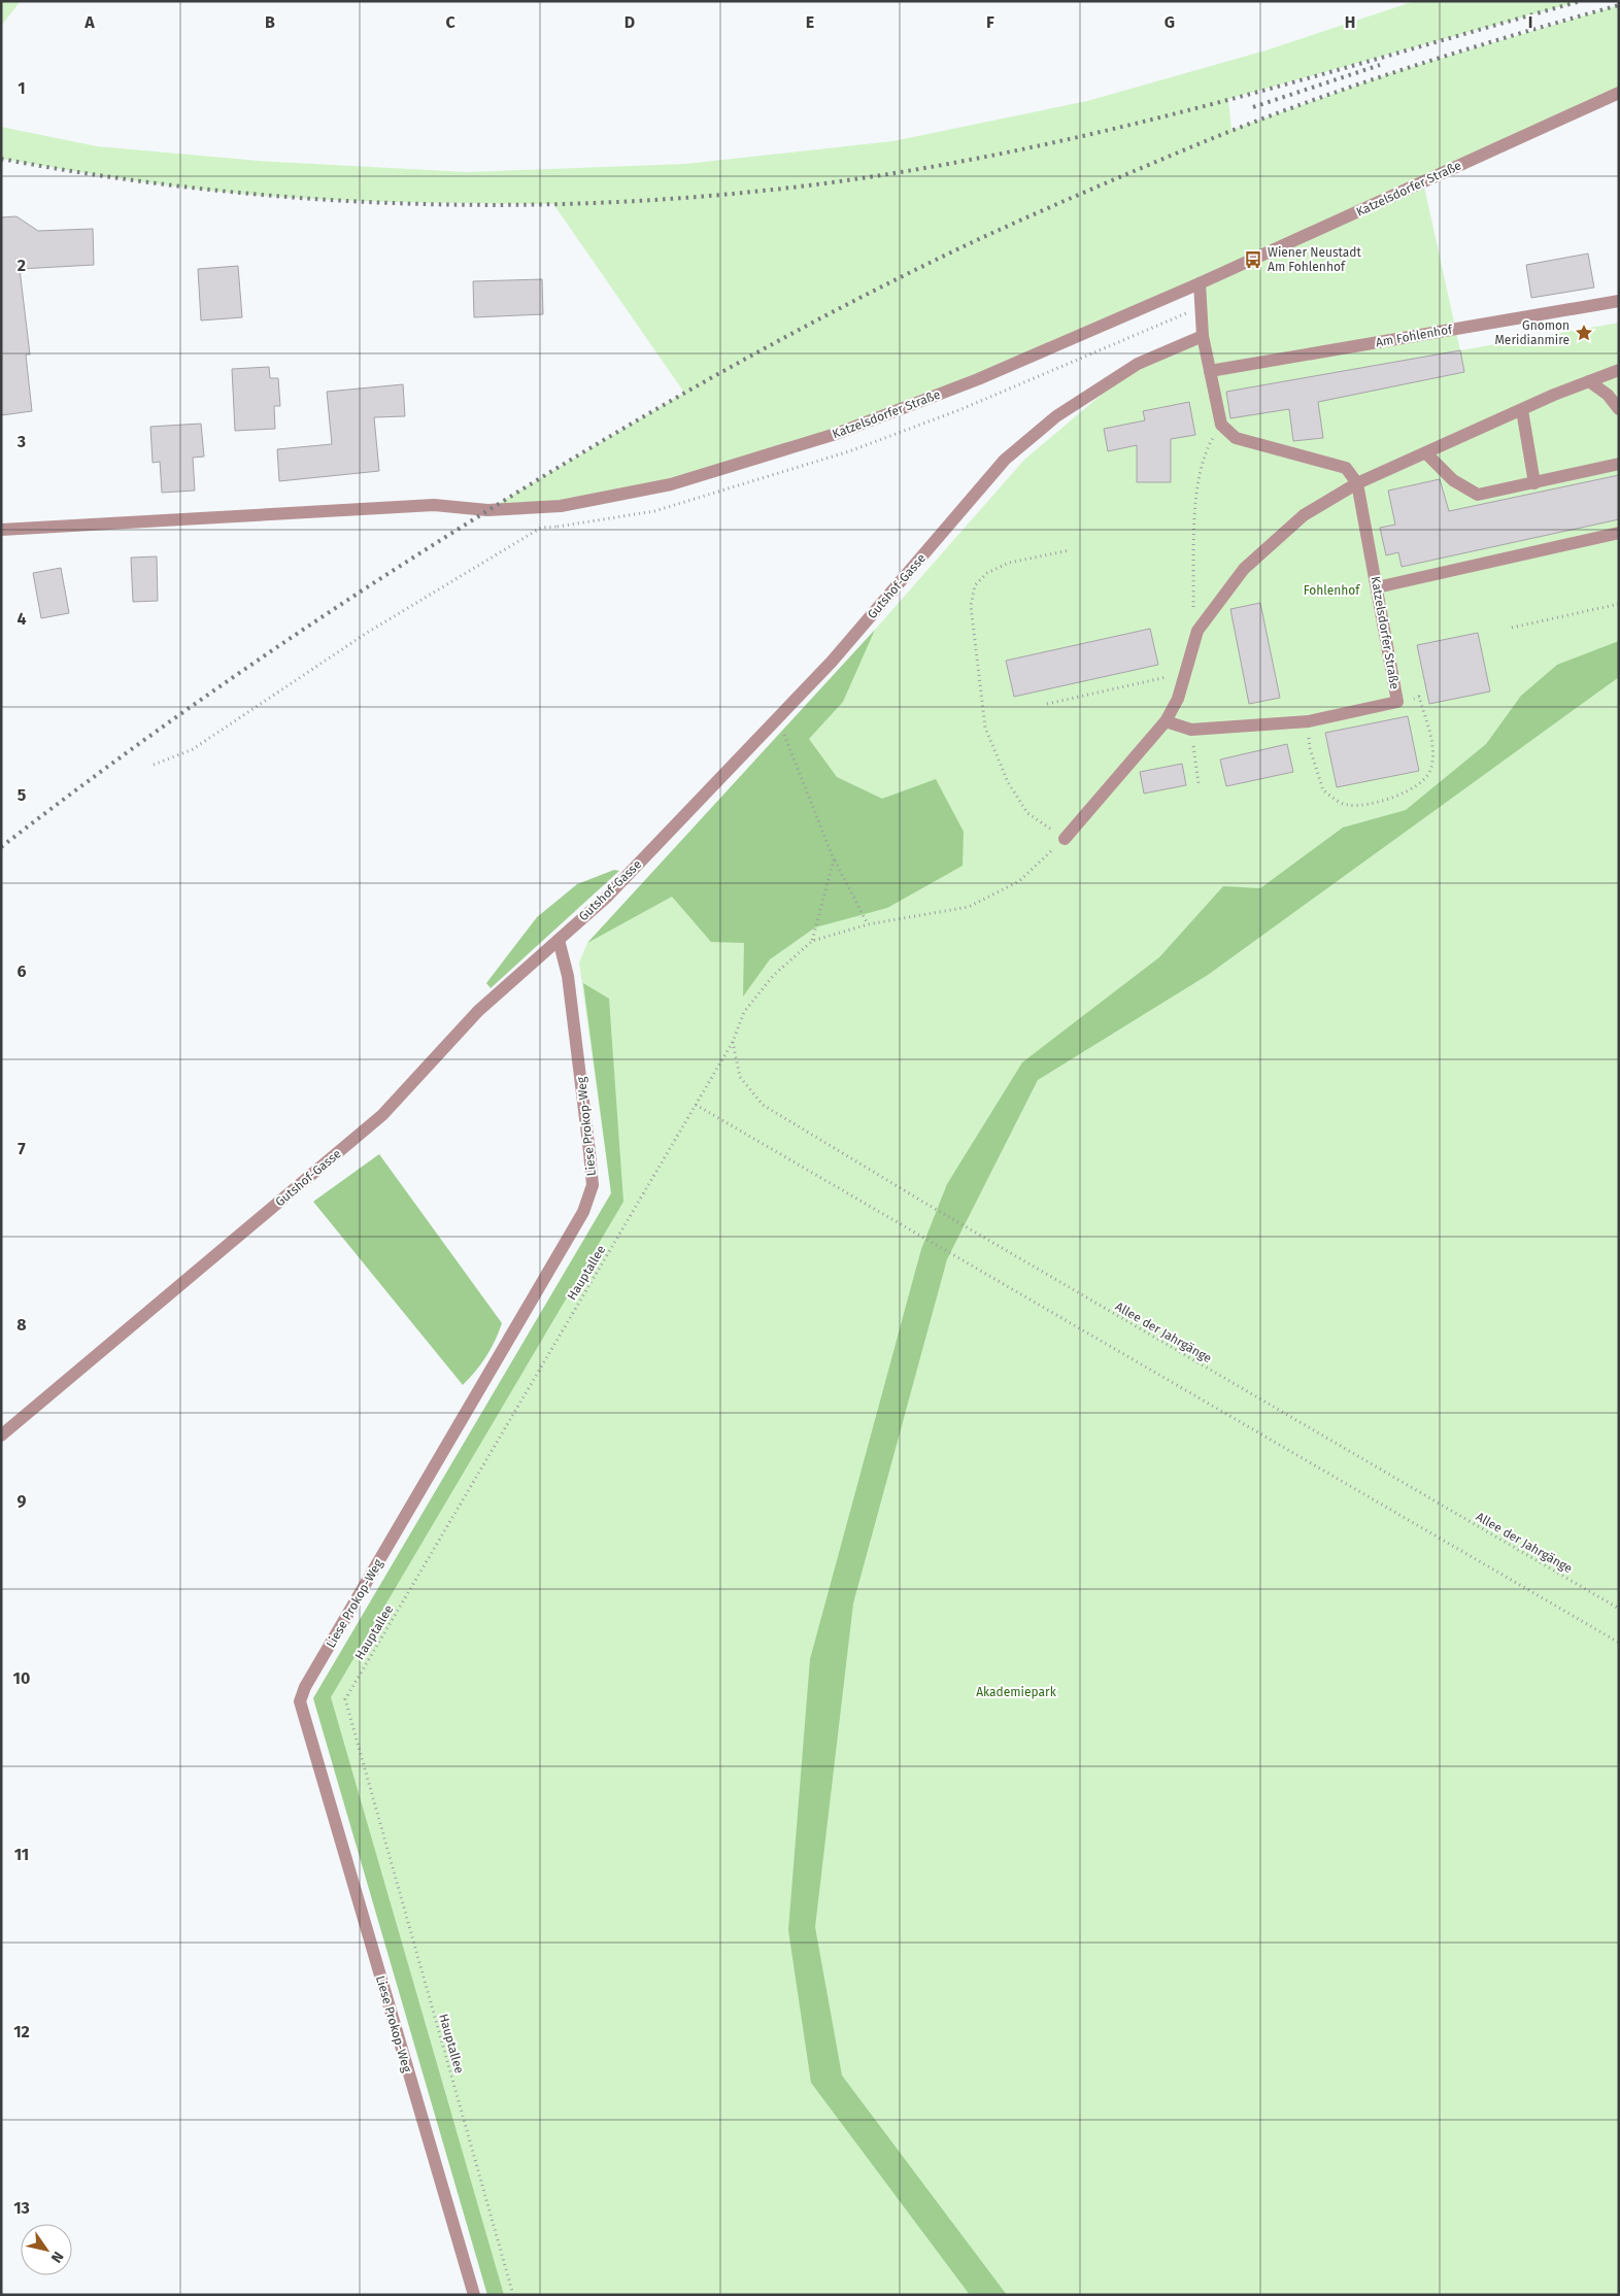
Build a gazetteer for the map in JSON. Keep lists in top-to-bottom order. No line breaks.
{"streets":{"street":["Katzelsdorfer Straße","Am Fohlenhof","Gutshof-Gasse","Liese Prokop-Weg"],"path":["Hauptallee","Allee der Jahrgänge"]},"crossings":[["Gutshof-Gasse","Liese Prokop-Weg"],["Hauptallee","Allee der Jahrgänge"]],"parks":["Fohlenhof","Akademiepark"],"places":{"bus stop":["Wiener Neustadt Am Fohlenhof"],"place":["Gnomon Meridianmire"]},"north":"bottom right","grid":{"columns":["A","B","C","D","E","F","G","H","I"],"rows":["1","2","3","4","5","6","7","8","9","10","11","12","13"]}}
